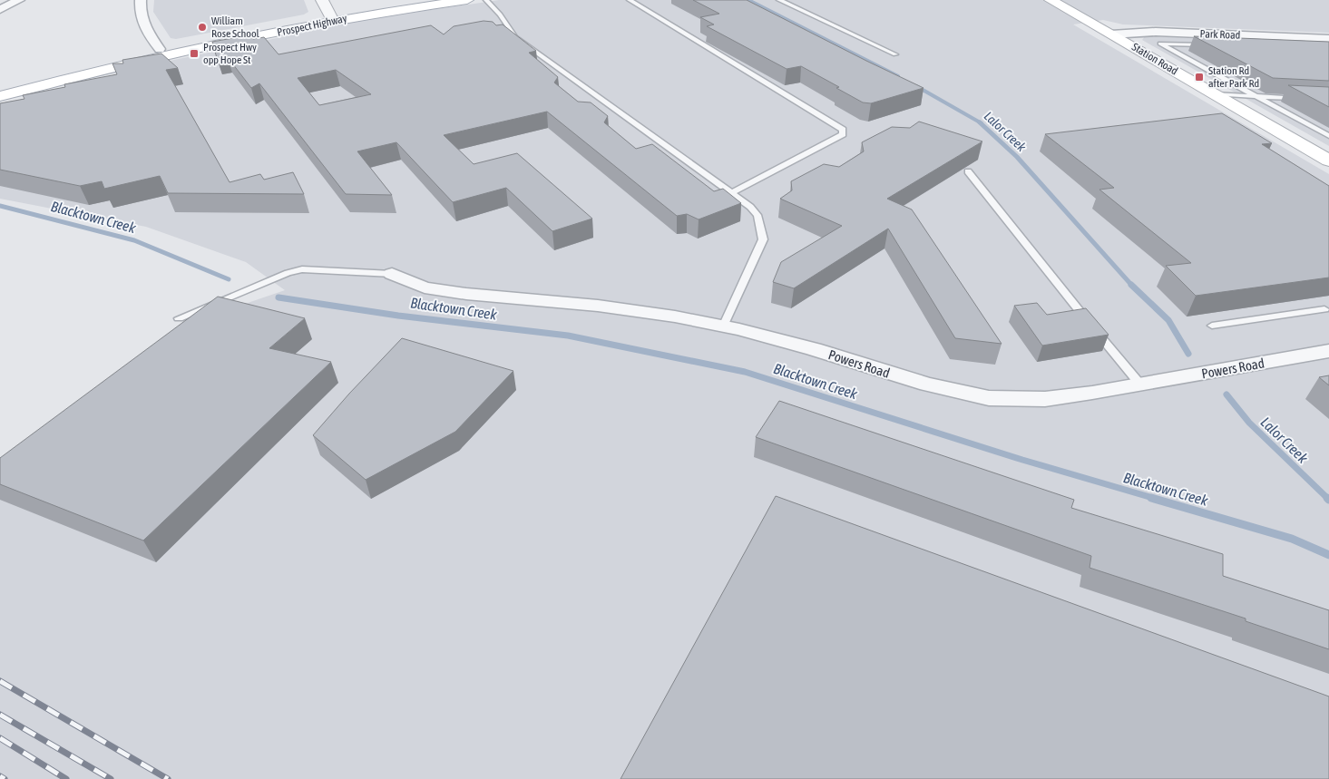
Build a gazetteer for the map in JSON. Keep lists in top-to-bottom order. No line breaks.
{"streets":{"main road":["Prospect Highway","Station Road"],"street":["Park Road","Powers Road"]},"crossings":[["Park Road","Station Road"]],"water":["Lalor Creek","Blacktown Creek"],"places":{"other":["William Rose School"],"transit":["Prospect Hwy opp Hope St","Station Rd after Park Rd"]}}
